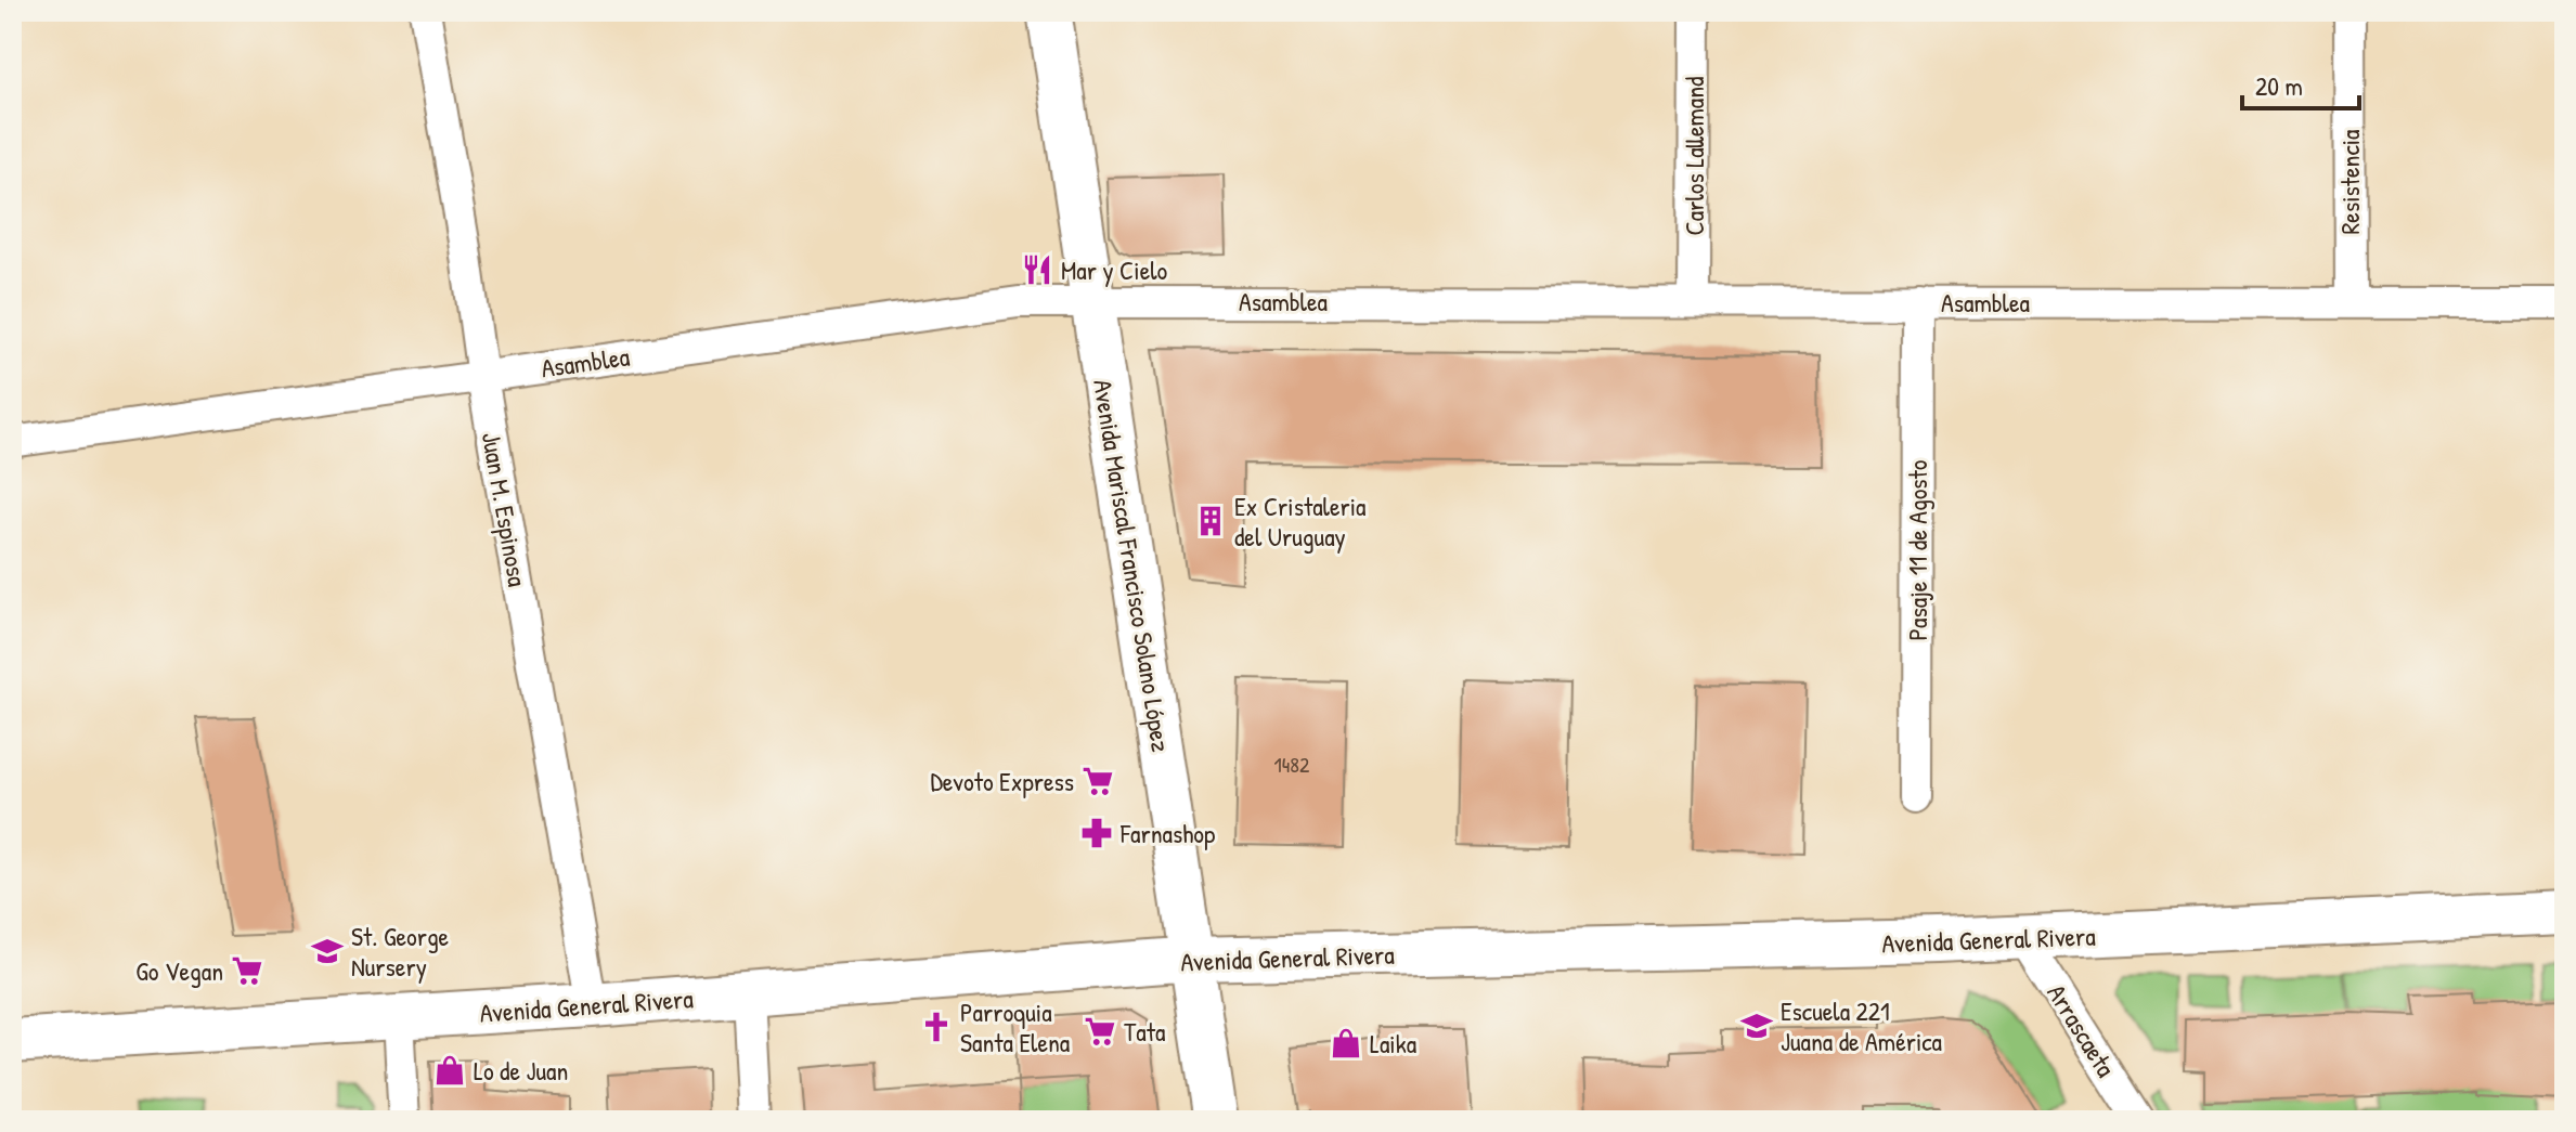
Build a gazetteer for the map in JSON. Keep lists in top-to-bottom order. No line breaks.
{"streets":{"main road":["Avenida Mariscal Francisco Solano López","Avenida General Rivera"],"street":["Carlos Lallemand","Resistencia","Asamblea","Juan M. Espinosa","Pasaje 11 de Agosto","Arrascaeta"]},"crossings":[["Carlos Lallemand","Asamblea"],["Resistencia","Asamblea"],["Asamblea","Juan M. Espinosa"],["Asamblea","Pasaje 11 de Agosto"],["Asamblea","Avenida Mariscal Francisco Solano López"],["Juan M. Espinosa","Avenida General Rivera"],["Avenida Mariscal Francisco Solano López","Avenida General Rivera"],["Avenida General Rivera","Arrascaeta"]],"places":{"restaurant":["Mar y Cielo"],"building":["Ex Cristaleria del Uruguay"],"supermarket":["Devoto Express","Go Vegan","Tata"],"pharmacy":["Farnashop"],"school or university":["St. George Nursery","Escuela 221 Juana de América"],"church":["Parroquia Santa Elena"],"shop":["Laika","Lo de Juan"]},"house_numbers":["1482"],"scale_bar":"20 m"}
